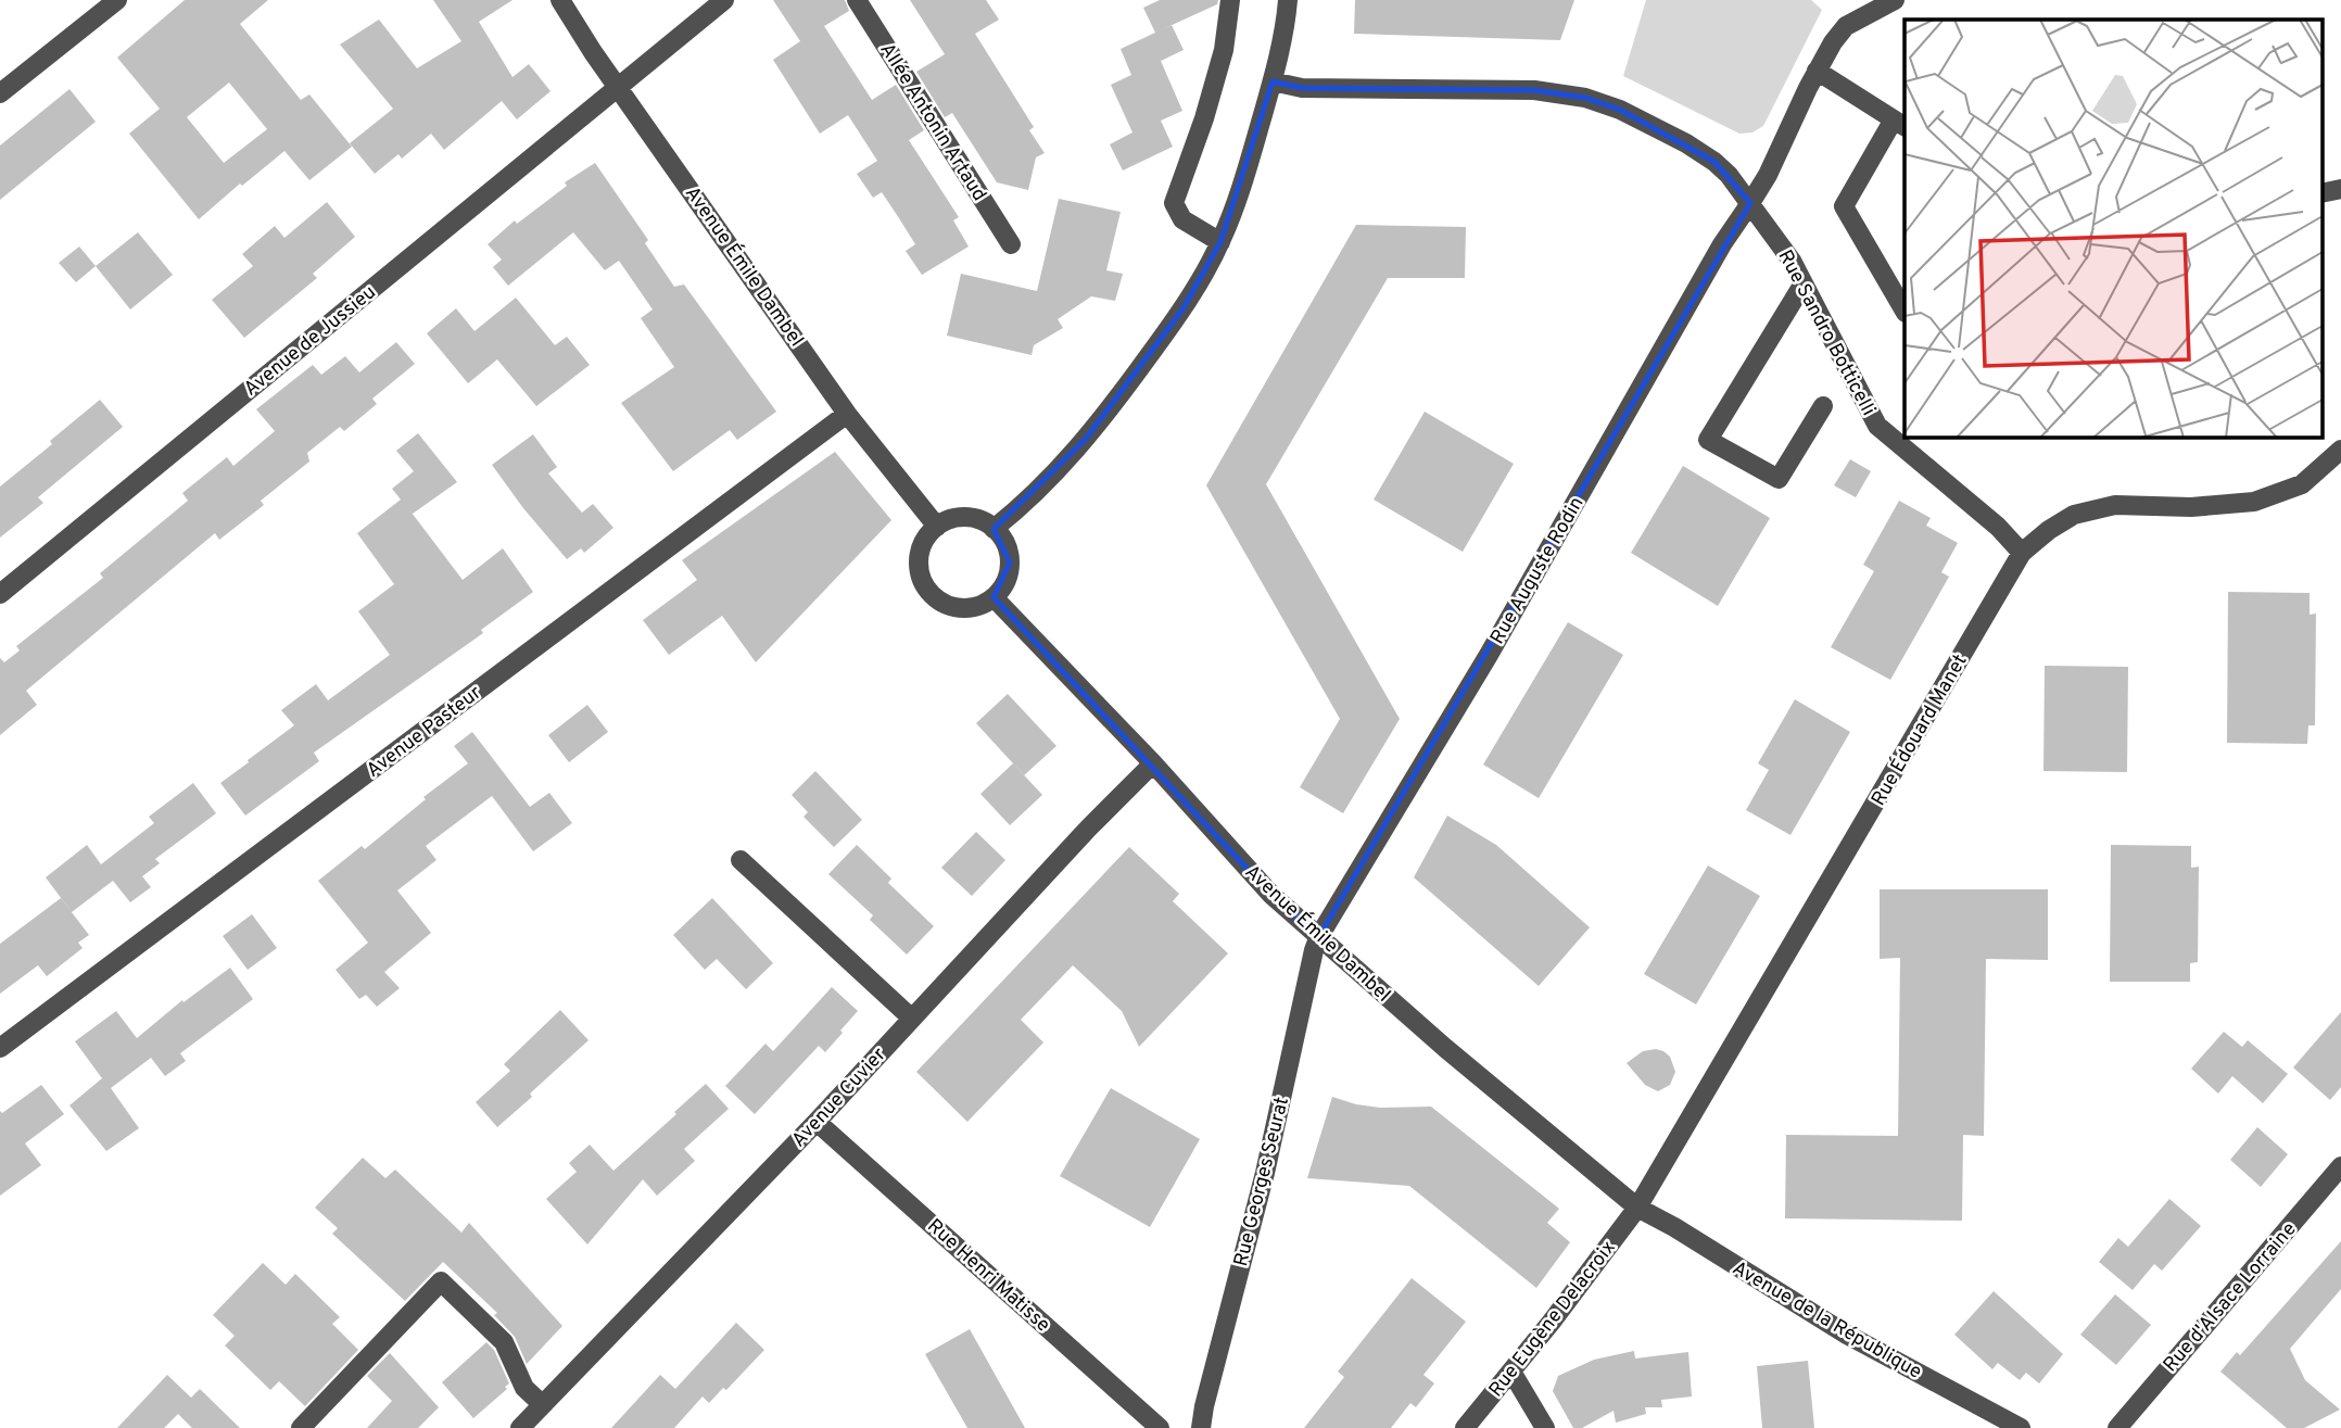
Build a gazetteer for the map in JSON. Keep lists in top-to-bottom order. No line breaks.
{"streets":{"street":["Allée Antonin Artaud","Avenue Émile Dambel","Rue Sandro Botticelli","Avenue de Jussieu","Rue Auguste Rodin","Rue Édouard Manet","Avenue Pasteur","Avenue Cuvier","Rue Georges Seurat","Rue Henri Matisse","Rue d'Alsace Lorraine","Rue Eugène Delacroix","Avenue de la République"]},"crossings":[["Avenue Émile Dambel","Avenue de Jussieu"],["Avenue Émile Dambel","Rue Auguste Rodin"],["Avenue Émile Dambel","Rue Édouard Manet"],["Avenue Émile Dambel","Avenue Pasteur"],["Avenue Émile Dambel","Avenue Cuvier"],["Avenue Émile Dambel","Rue Georges Seurat"],["Avenue Émile Dambel","Rue Eugène Delacroix"],["Avenue Émile Dambel","Avenue de la République"],["Rue Sandro Botticelli","Rue Auguste Rodin"],["Rue Sandro Botticelli","Rue Édouard Manet"],["Rue Auguste Rodin","Rue Georges Seurat"],["Rue Édouard Manet","Rue Eugène Delacroix"],["Rue Édouard Manet","Avenue de la République"],["Avenue Cuvier","Rue Henri Matisse"],["Rue Eugène Delacroix","Avenue de la République"]]}
